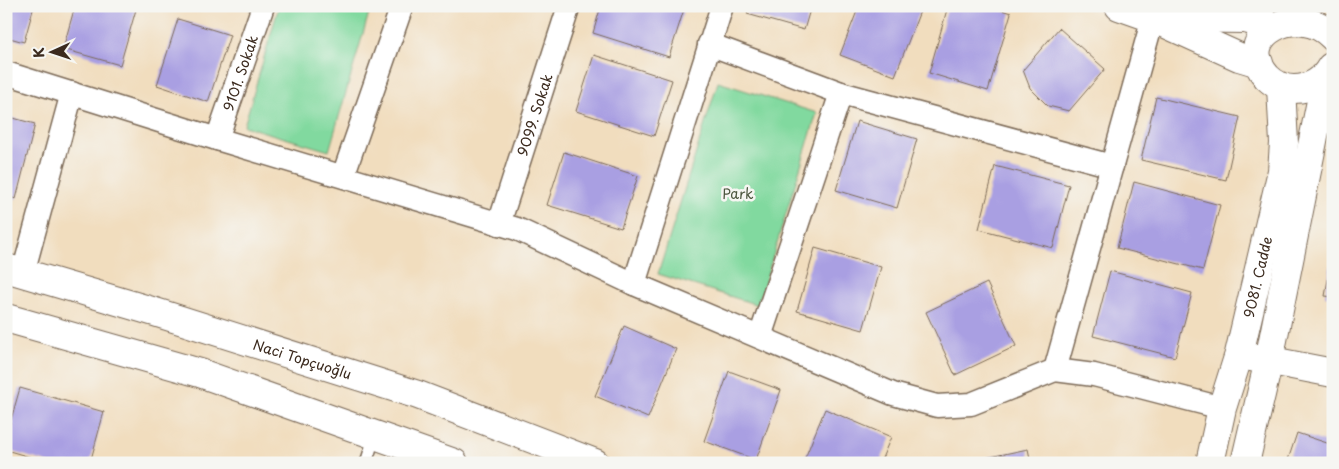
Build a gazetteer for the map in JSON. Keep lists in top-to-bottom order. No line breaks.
{"streets":{"street":["9101. Sokak","9099. Sokak","9081. Cadde","Naci Topçuoğlu"]},"parks":["Park"],"north":"left"}
